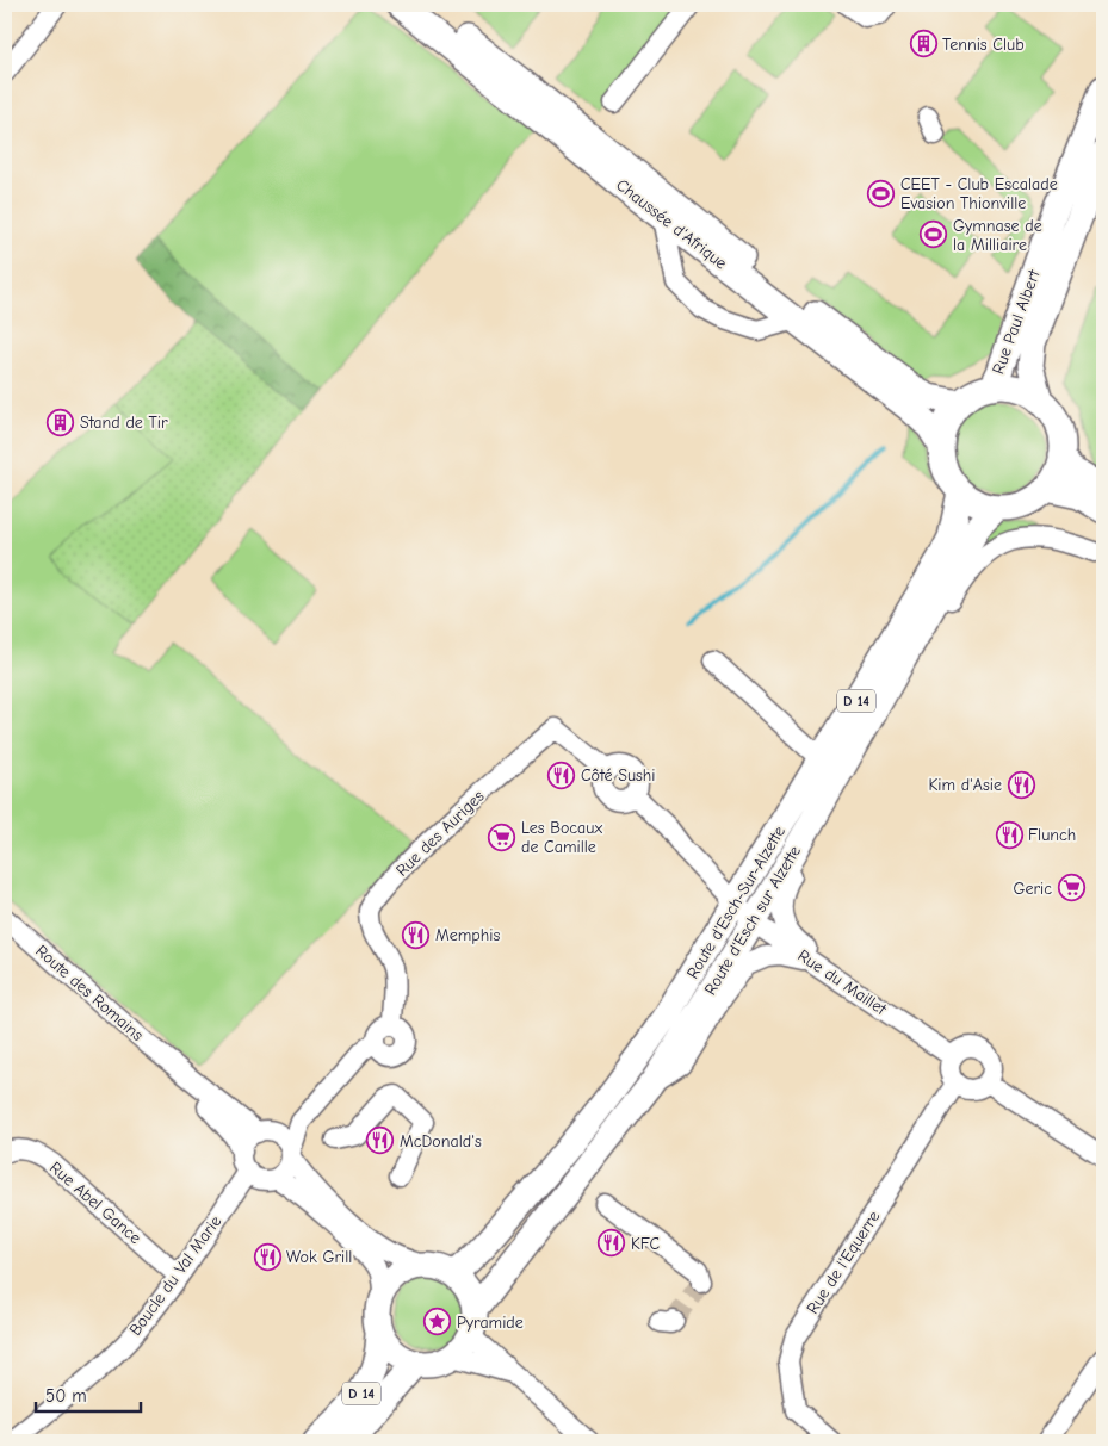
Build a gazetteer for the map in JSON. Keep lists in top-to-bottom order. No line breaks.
{"streets":{"main road":["Chaussée d'Afrique","Rue Paul Albert","D 14","Route d'Esch-Sur-Alzette","Route d'Esch sur Alzette"],"street":["Rue des Auriges","Rue du Maillet","Route des Romains","Rue Abel Gance","Rue de l'Equerre","Boucle du Val Marie"]},"crossings":[["Chaussée d'Afrique","Rue Paul Albert"],["Chaussée d'Afrique","Route d'Esch-Sur-Alzette"],["Chaussée d'Afrique","Route d'Esch sur Alzette"],["Rue Paul Albert","Route d'Esch-Sur-Alzette"],["Rue Paul Albert","Route d'Esch sur Alzette"],["D 14","Route d'Esch-Sur-Alzette"],["D 14","Route d'Esch sur Alzette"],["D 14","Route des Romains"],["Rue des Auriges","Route d'Esch-Sur-Alzette"],["Rue des Auriges","Rue du Maillet"],["Route d'Esch-Sur-Alzette","Route d'Esch sur Alzette"],["Route d'Esch-Sur-Alzette","Rue du Maillet"],["Route d'Esch-Sur-Alzette","Route des Romains"],["Route d'Esch sur Alzette","Rue du Maillet"],["Route d'Esch sur Alzette","Route des Romains"],["Rue du Maillet","Rue de l'Equerre"],["Route des Romains","Boucle du Val Marie"],["Rue Abel Gance","Boucle du Val Marie"]],"places":{"building":["Tennis Club","Stand de Tir"],"sports":["CEET - Club Escalade Evasion Thionville","Gymnase de la Milliaire"],"restaurant":["Côté Sushi","Kim d'Asie","Flunch","Memphis","McDonald's","KFC","Wok Grill"],"supermarket":["Les Bocaux de Camille","Geric"],"place":["Pyramide"]},"scale_bar":"50 m"}
